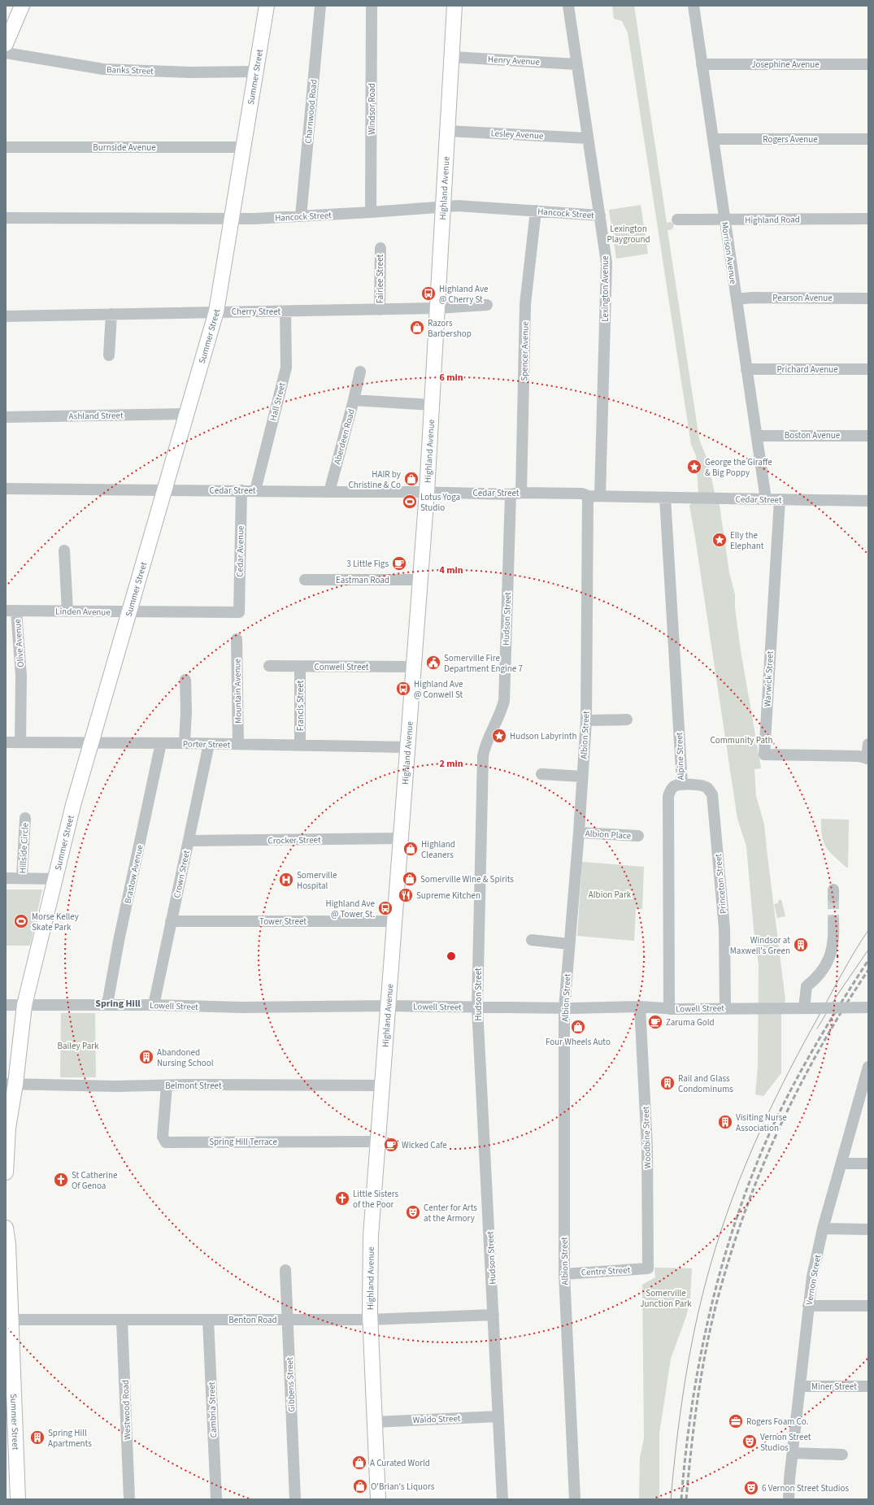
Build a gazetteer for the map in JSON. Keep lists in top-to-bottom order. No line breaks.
{"streets":{"main road":["Summer Street","Highland Avenue"],"street":["Henry Avenue","Josephine Avenue","Banks Street","Windsor Road","Charnwood Road","Lesley Avenue","Rogers Avenue","Burnside Avenue","Hancock Street","Highland Road","Morrison Avenue","Fairlee Street","Lexington Avenue","Pearson Avenue","Cherry Street","Spencer Avenue","Prichard Avenue","Hall Street","Ashland Street","Boston Avenue","Aberdeen Road","Cedar Street","Cedar Avenue","Eastman Road","Linden Avenue","Hudson Street","Olive Avenue","Conwell Street","Warwick Street","Mountain Avenue","Francis Street","Albion Street","Porter Street","Alpine Street","Albion Place","Crocker Street","Hillside Circle","Brastow Avenue","Crown Street","Princeton Street","Tower Street","Lowell Street","Belmont Street","Woodbine Street","Spring Hill Terrace","Centre Street","Vernon Street","Benton Road","Gibbens Street","Miner Street","Westwood Road","Cambria Street","Waldo Street"]},"crossings":[["Henry Avenue","Highland Avenue"],["Henry Avenue","Lexington Avenue"],["Josephine Avenue","Morrison Avenue"],["Banks Street","Summer Street"],["Summer Street","Burnside Avenue"],["Summer Street","Hancock Street"],["Summer Street","Cherry Street"],["Summer Street","Ashland Street"],["Summer Street","Cedar Street"],["Summer Street","Linden Avenue"],["Summer Street","Porter Street"],["Summer Street","Lowell Street"],["Summer Street","Belmont Street"],["Summer Street","Benton Road"],["Windsor Road","Hancock Street"],["Charnwood Road","Hancock Street"],["Lesley Avenue","Highland Avenue"],["Lesley Avenue","Lexington Avenue"],["Rogers Avenue","Morrison Avenue"],["Highland Avenue","Hancock Street"],["Highland Avenue","Cherry Street"],["Highland Avenue","Aberdeen Road"],["Highland Avenue","Cedar Street"],["Highland Avenue","Eastman Road"],["Highland Avenue","Conwell Street"],["Highland Avenue","Porter Street"],["Highland Avenue","Crocker Street"],["Highland Avenue","Tower Street"],["Highland Avenue","Lowell Street"],["Highland Avenue","Belmont Street"],["Highland Avenue","Spring Hill Terrace"],["Highland Avenue","Benton Road"],["Highland Avenue","Waldo Street"],["Hancock Street","Lexington Avenue"],["Hancock Street","Spencer Avenue"],["Highland Road","Morrison Avenue"],["Morrison Avenue","Pearson Avenue"],["Morrison Avenue","Prichard Avenue"],["Morrison Avenue","Boston Avenue"],["Morrison Avenue","Cedar Street"],["Fairlee Street","Cherry Street"],["Lexington Avenue","Cedar Street"],["Cherry Street","Hall Street"],["Spencer Avenue","Cedar Street"],["Spencer Avenue","Hudson Street"],["Hall Street","Cedar Street"],["Aberdeen Road","Cedar Street"],["Cedar Street","Cedar Avenue"],["Cedar Street","Hudson Street"],["Cedar Street","Warwick Street"],["Cedar Street","Albion Street"],["Cedar Street","Alpine Street"],["Cedar Avenue","Linden Avenue"],["Linden Avenue","Olive Avenue"],["Hudson Street","Lowell Street"],["Hudson Street","Benton Road"],["Hudson Street","Waldo Street"],["Olive Avenue","Porter Street"],["Conwell Street","Francis Street"],["Mountain Avenue","Porter Street"],["Francis Street","Porter Street"],["Albion Street","Albion Place"],["Albion Street","Lowell Street"],["Albion Street","Centre Street"],["Porter Street","Brastow Avenue"],["Porter Street","Crown Street"],["Alpine Street","Princeton Street"],["Alpine Street","Lowell Street"],["Crocker Street","Crown Street"],["Brastow Avenue","Lowell Street"],["Crown Street","Tower Street"],["Crown Street","Lowell Street"],["Princeton Street","Lowell Street"],["Lowell Street","Woodbine Street"],["Belmont Street","Spring Hill Terrace"],["Woodbine Street","Centre Street"],["Vernon Street","Miner Street"],["Benton Road","Gibbens Street"],["Benton Road","Westwood Road"],["Benton Road","Cambria Street"]],"districts":["Spring Hill"],"parks":["Lexington Playground","Community Path","Albion Park","Bailey Park","Somerville Junction Park"],"places":{"bus stop":["Highland Ave @ Cherry St","Highland Ave @ Conwell St","Highland Ave @ Tower St."],"shop":["Razors Barbershop","HAIR by Christine & Co","Highland Cleaners","Somerville Wine & Spirits","Four Wheels Auto","A Curated World","O'Brian's Liquors"],"place":["George the Giraffe & Big Poppy","Elly the Elephant","Hudson Labyrinth"],"sports":["Lotus Yoga Studio","Morse Kelley Skate Park"],"cafe":["3 Little Figs","Zaruma Gold","Wicked Cafe"],"public building":["Somerville Fire Department Engine 7"],"hospital":["Somerville Hospital"],"restaurant":["Supreme Kitchen"],"building":["Windsor at Maxwell's Green","Abandoned Nursing School","Rail and Glass Condominums","Visiting Nurse Association","Spring Hill Apartments"],"church":["St Catherine Of Genoa","Little Sisters of the Poor"],"theatre":["Center for Arts at the Armory","Vernon Street Studios","6 Vernon Street Studios"],"office":["Rogers Foam Co."]},"rings":["6 min","4 min","2 min"]}
